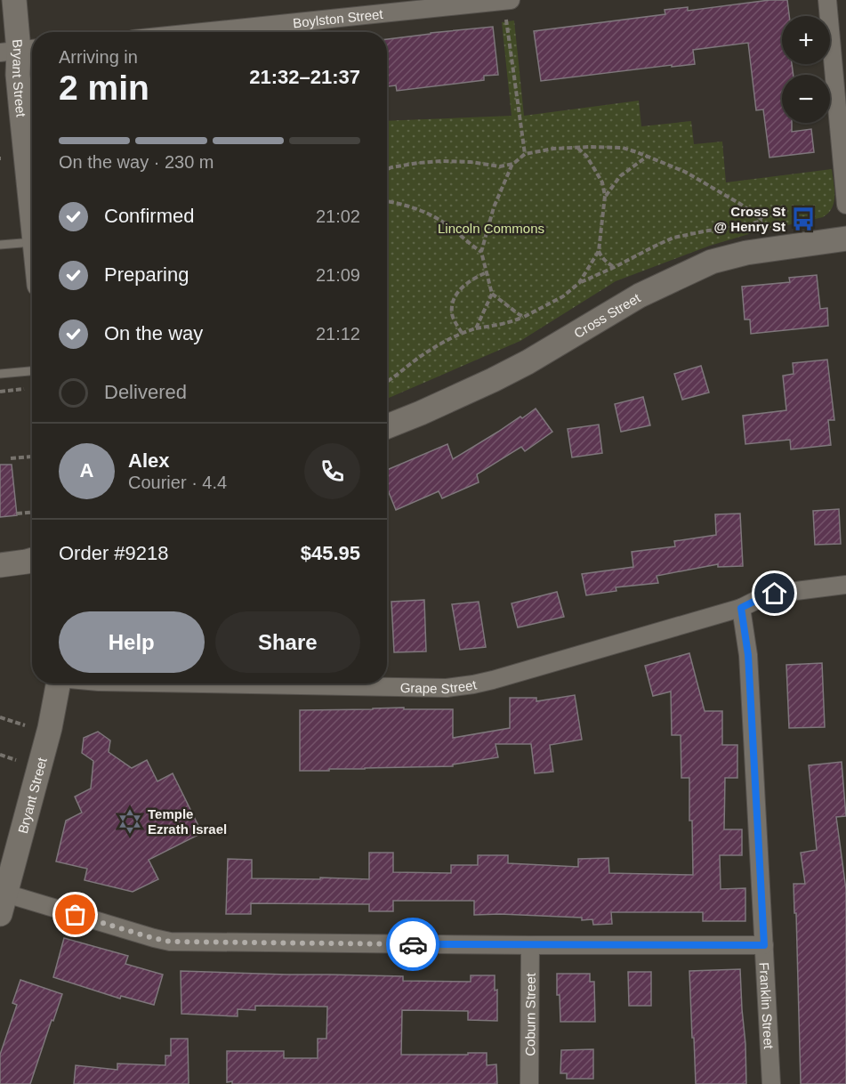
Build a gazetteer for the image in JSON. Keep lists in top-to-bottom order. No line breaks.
{"streets":{"main road":["Bryant Street","Cross Street"],"street":["Boylston Street","Grape Street","Franklin Street","Coburn Street"]},"crossings":[["Grape Street","Franklin Street"]],"parks":["Lincoln Commons"],"places":{"bus stop":["Cross St @ Henry St"],"synagogue":["Temple Ezrath Israel"]},"page":{"map_buttons":["+","−"],"heading":["2 min","Arriving in","21:32–21:37"],"panel":["Alex","Courier · 4.4","Order #9218","$45.95"],"bar":"On the way · 230 m","list":[["Confirmed","21:02"],["Preparing","21:09"],["On the way","21:12"],"Delivered"],"round":"A","buttons":["Help","Share"]}}
